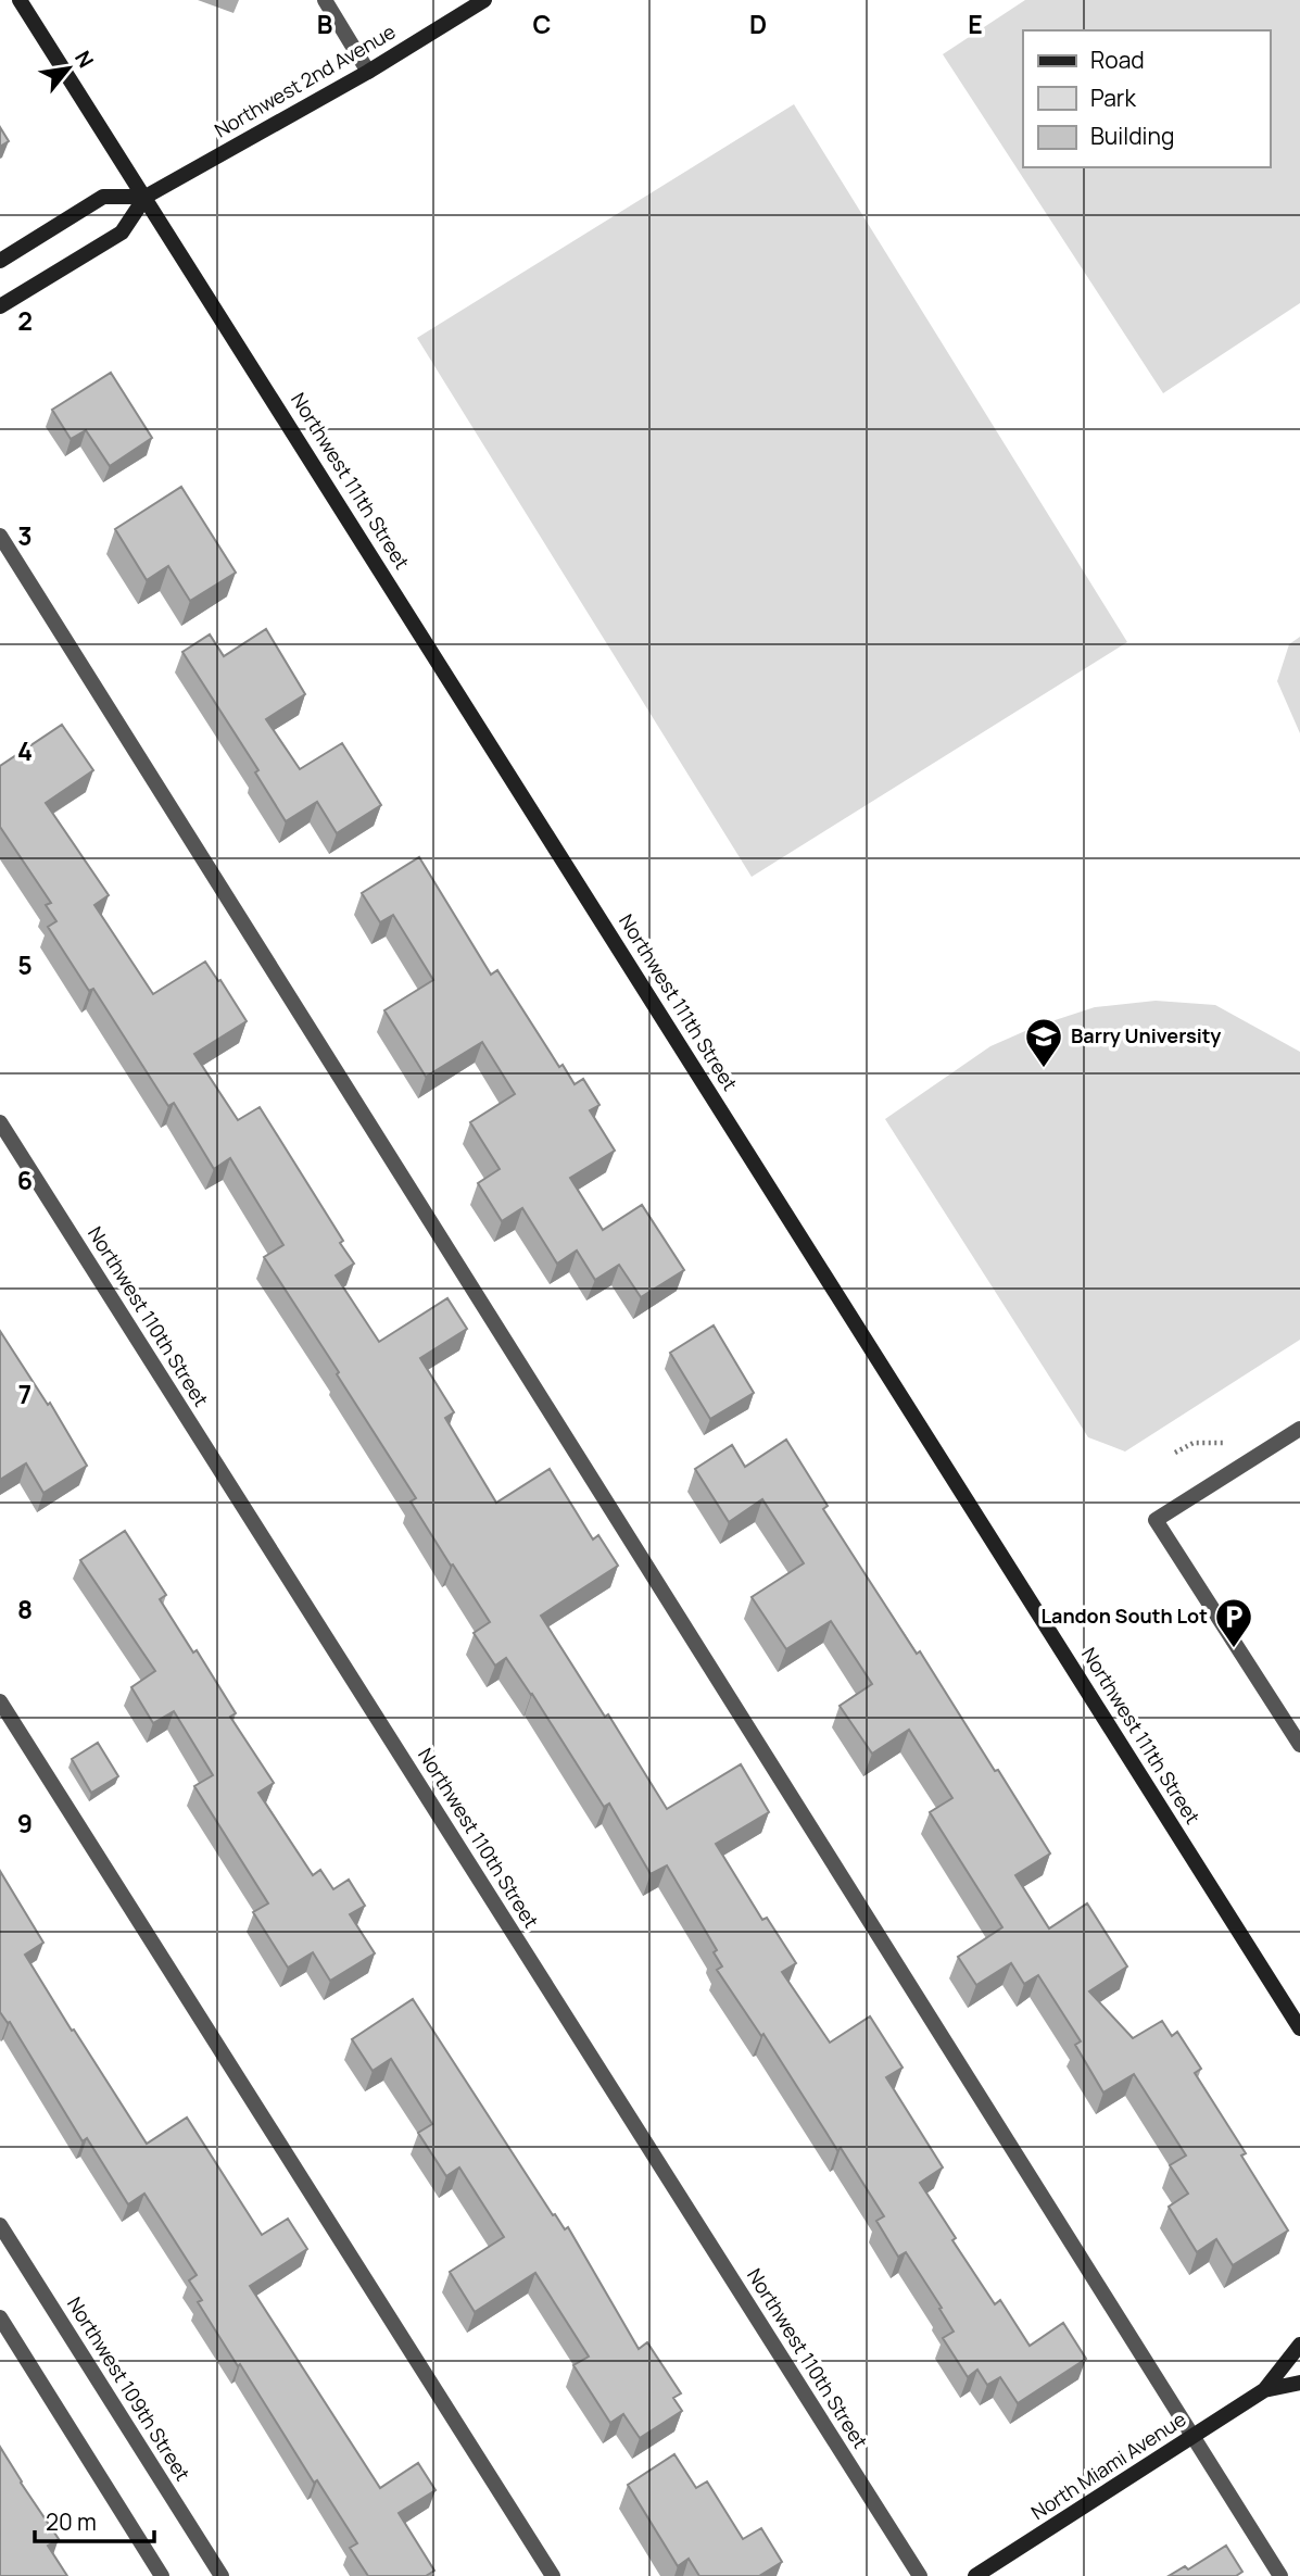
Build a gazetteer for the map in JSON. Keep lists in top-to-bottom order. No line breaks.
{"streets":{"street":["Northwest 2nd Avenue","Northwest 111th Street","Northwest 110th Street","Northwest 109th Street","North Miami Avenue"]},"crossings":[["Northwest 2nd Avenue","Northwest 111th Street"]],"places":{"school or university":["Barry University"],"parking":["Landon South Lot"]},"legend":["Road","Park","Building"],"scale_bar":"20 m","north":"top right","grid":{"columns":["B","C","D","E"],"rows":["2","3","4","5","6","7","8","9"]}}
